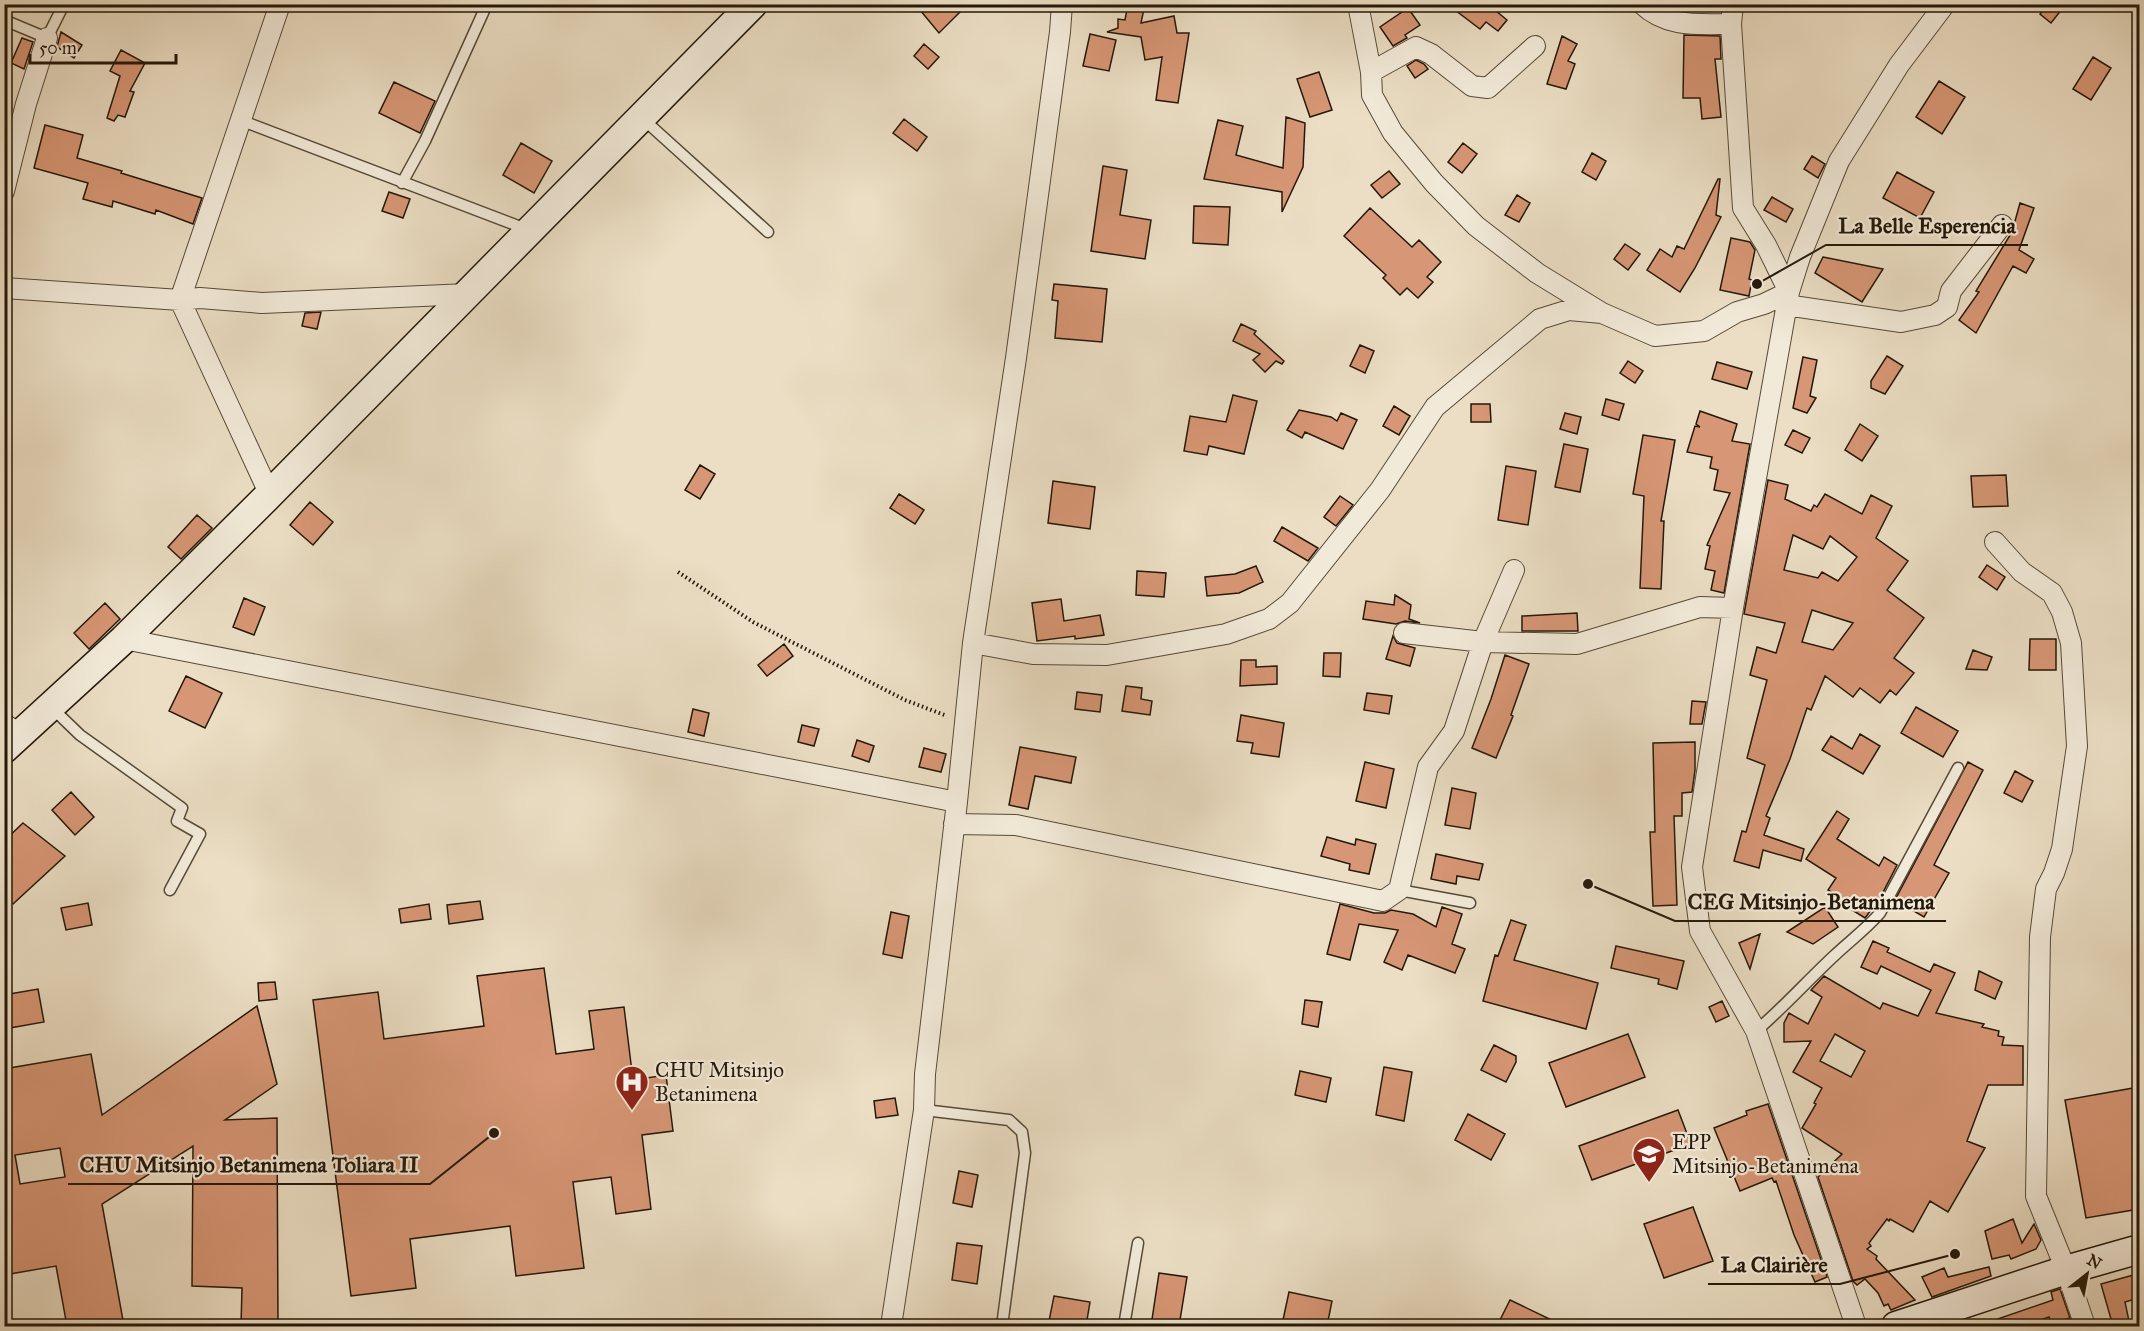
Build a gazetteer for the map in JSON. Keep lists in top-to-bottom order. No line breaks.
{"places":{"other":["La Belle Esperencia","CEG Mitsinjo-Betanimena","CHU Mitsinjo Betanimena Toliara II","La Clairière"],"hospital":["CHU Mitsinjo Betanimena"],"school or university":["EPP Mitsinjo-Betanimena"]},"scale_bar":"50 m","north":"top right"}
